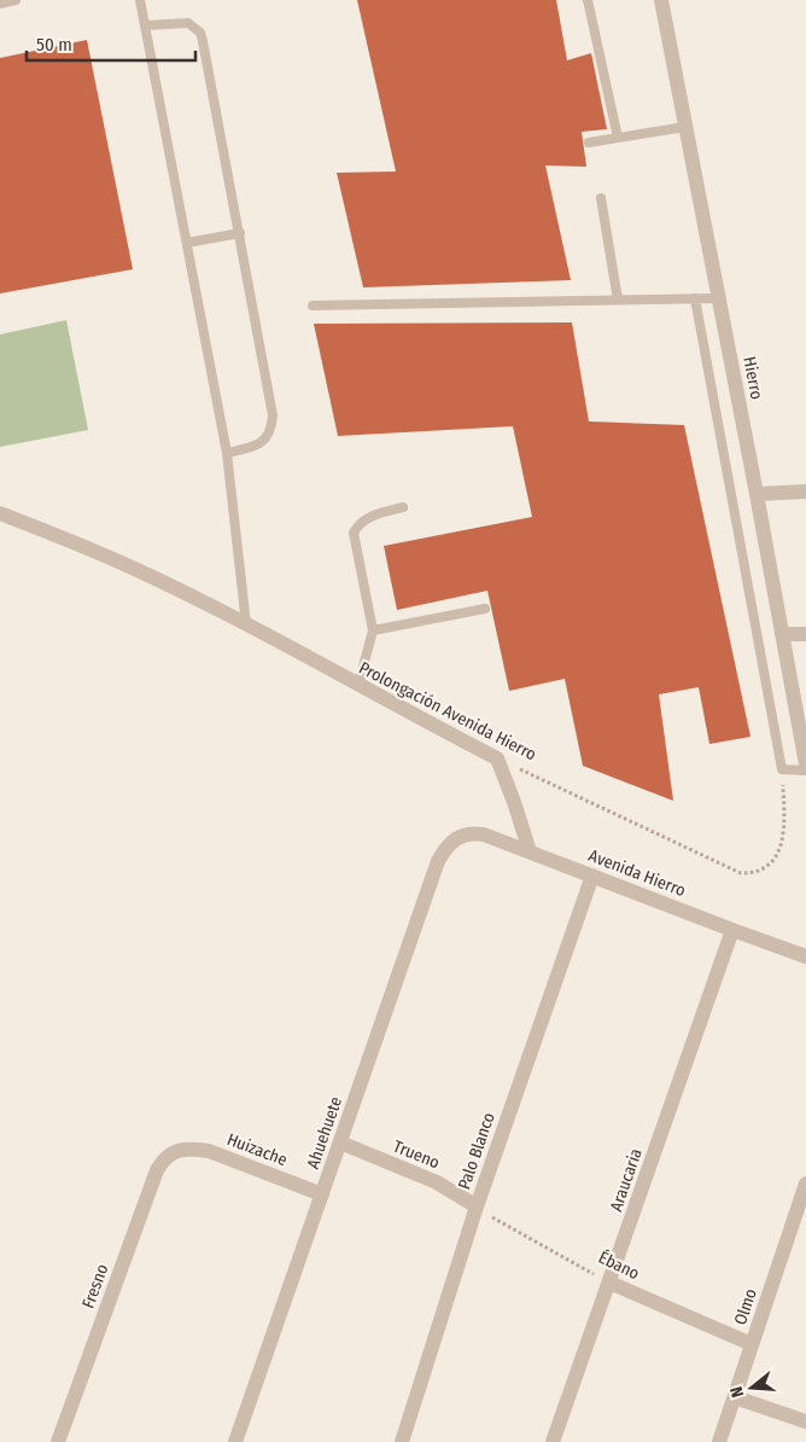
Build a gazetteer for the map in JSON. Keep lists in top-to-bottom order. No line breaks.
{"streets":{"street":["Hierro","Prolongación Avenida Hierro","Avenida Hierro","Ahuehuete","Huizache","Palo Blanco","Trueno","Araucaria","Ébano","Fresno","Olmo"]},"crossings":[["Avenida Hierro","Ahuehuete"],["Avenida Hierro","Palo Blanco"],["Avenida Hierro","Araucaria"],["Ahuehuete","Huizache"],["Ahuehuete","Trueno"],["Huizache","Fresno"],["Palo Blanco","Trueno"],["Palo Blanco","Ébano"],["Trueno","Ébano"],["Araucaria","Ébano"],["Ébano","Olmo"]],"scale_bar":"50 m","north":"left"}
